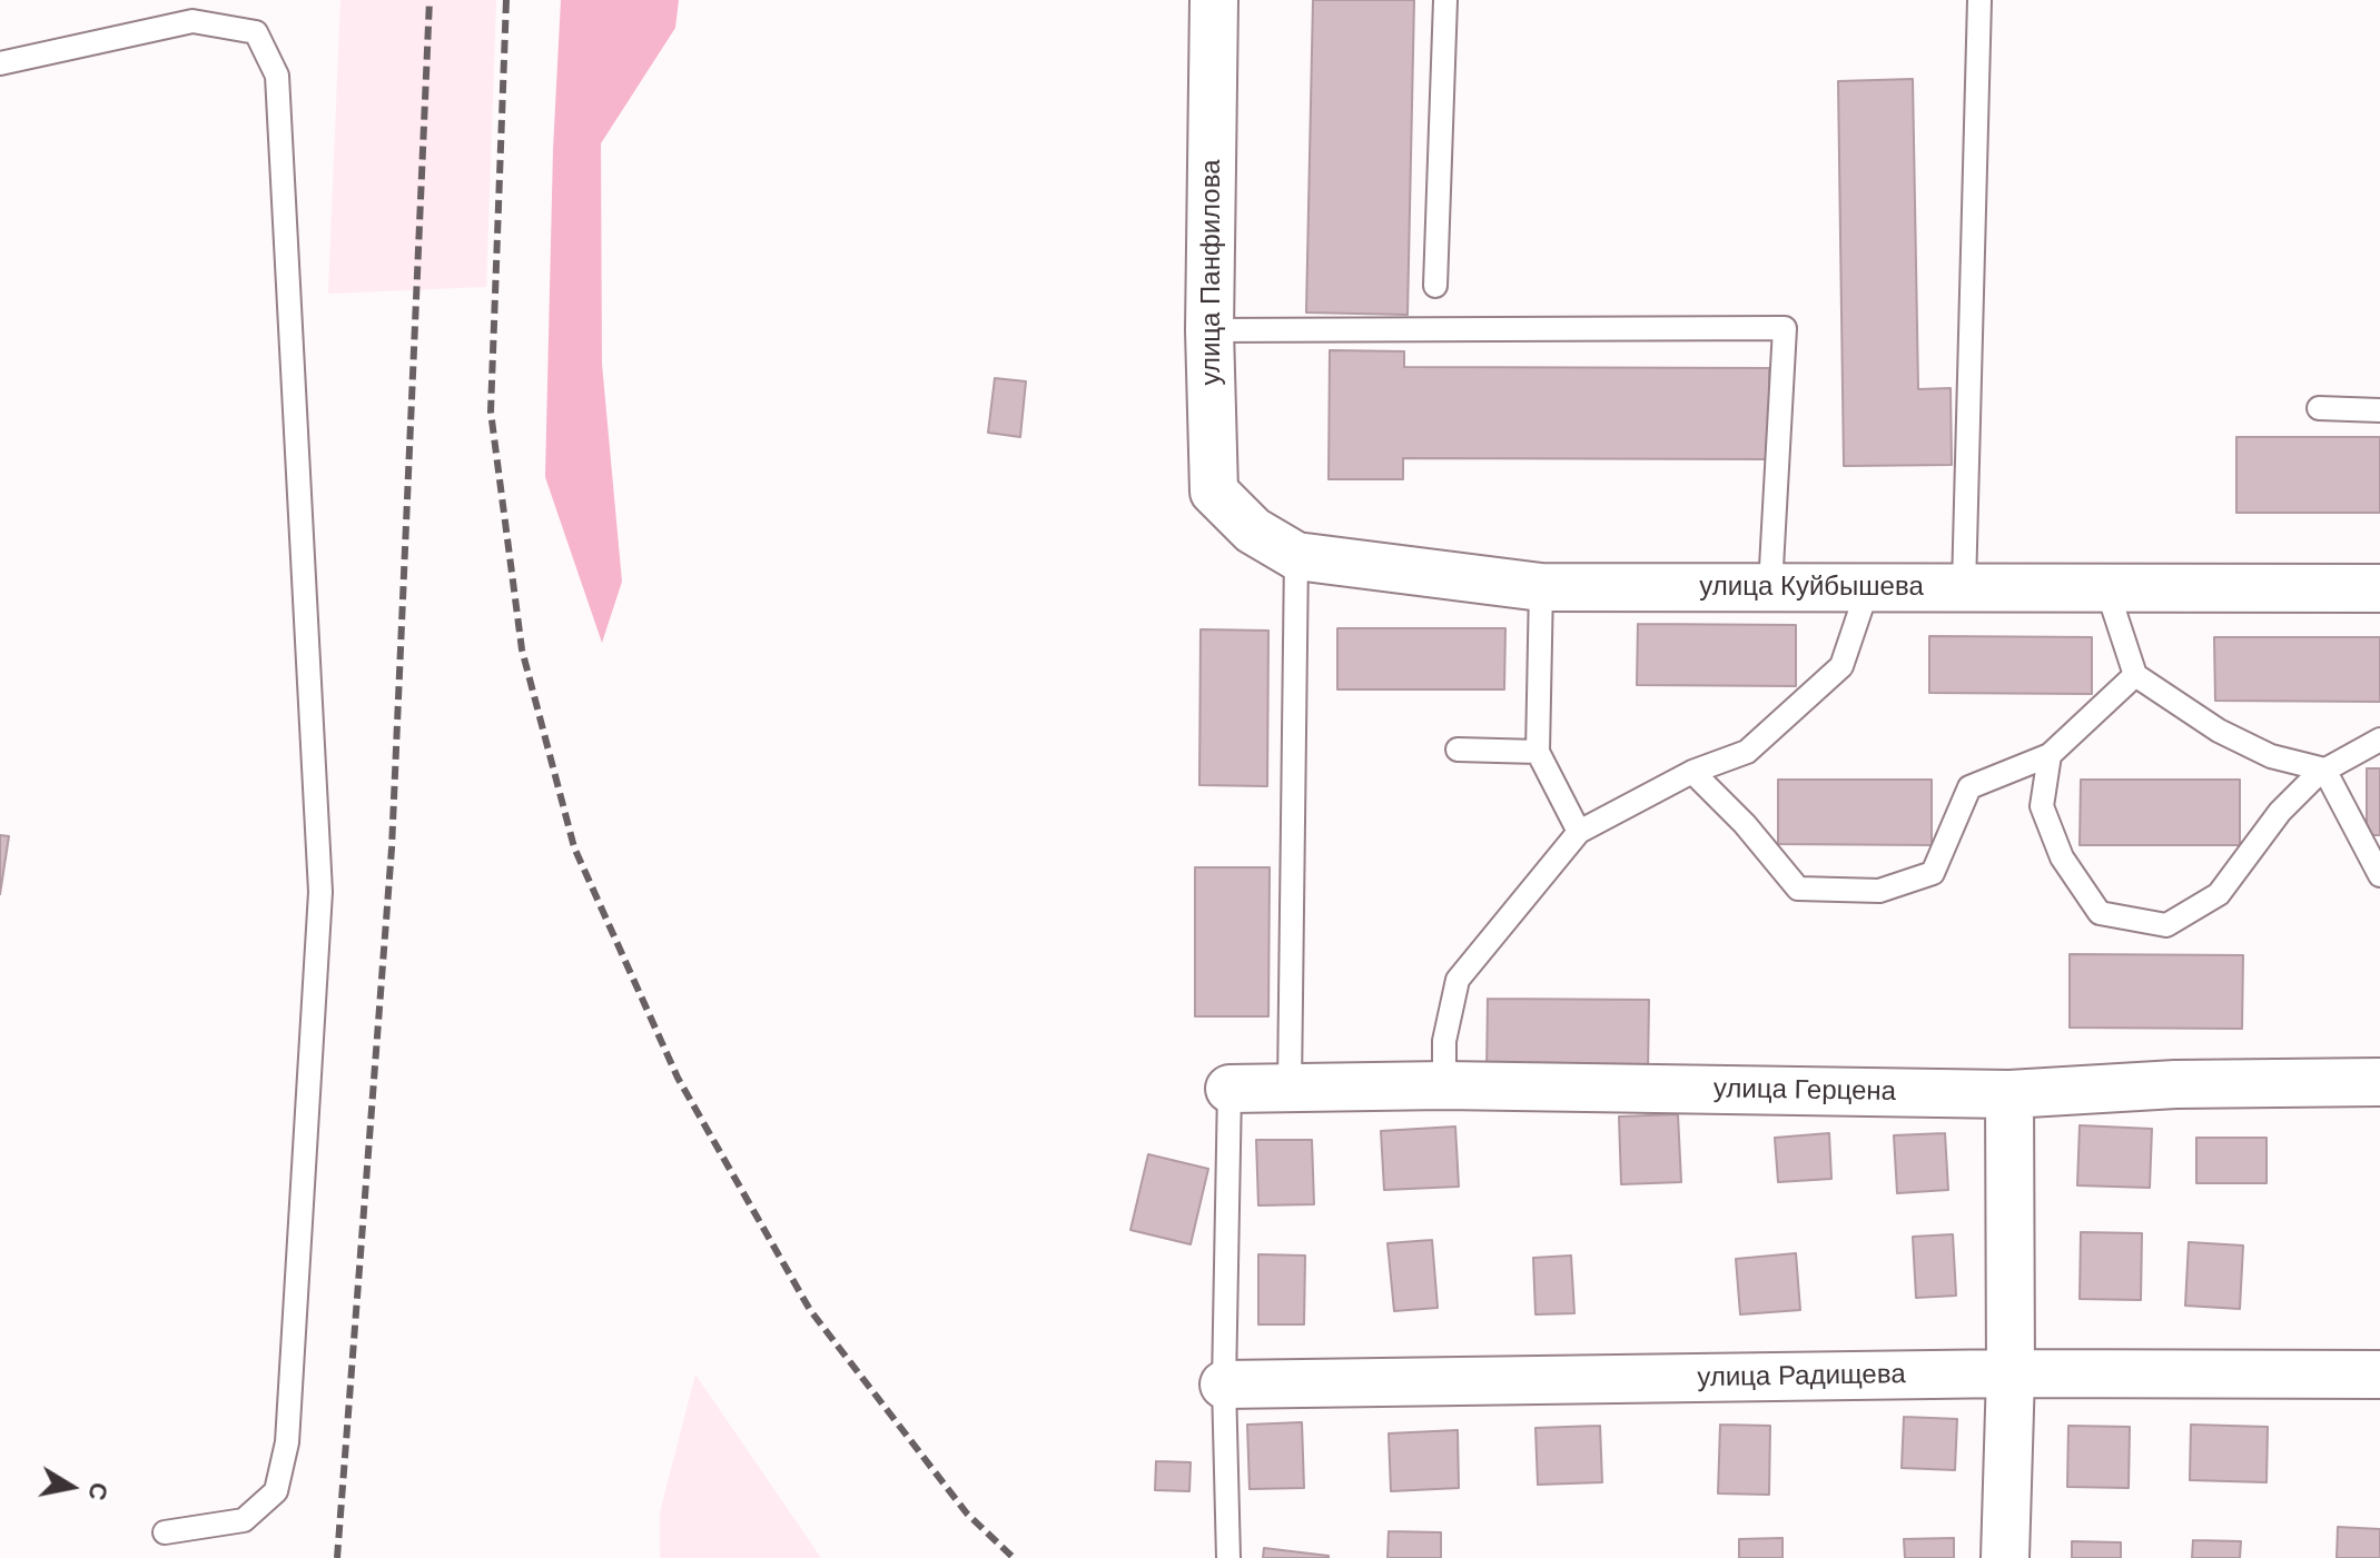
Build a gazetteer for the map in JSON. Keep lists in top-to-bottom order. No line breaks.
{"streets":{"street":["улица Панфилова","улица Куйбышева","улица Герцена","улица Радищева"]},"crossings":[["улица Панфилова","улица Куйбышева"]],"north":"right"}
